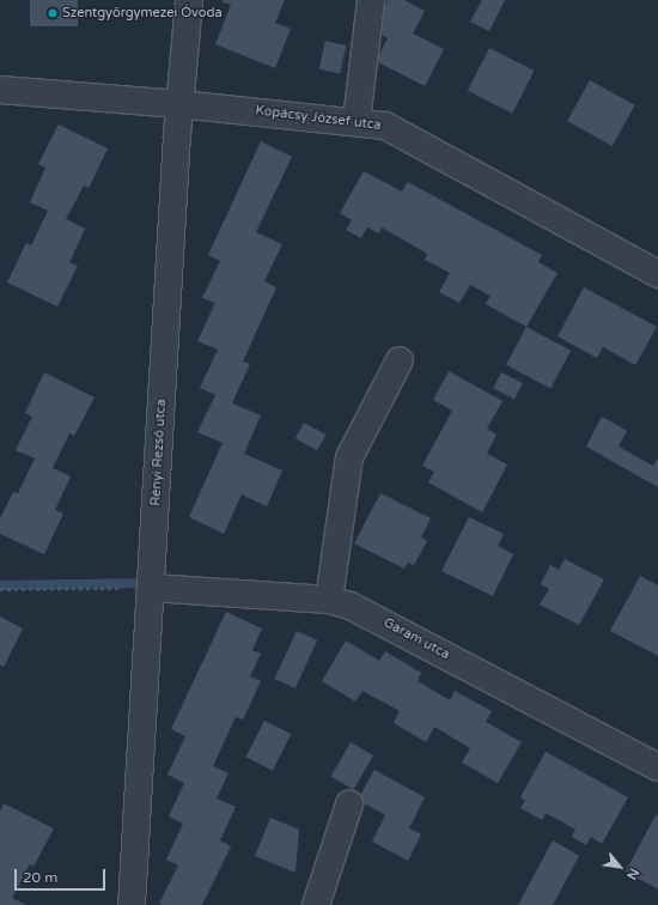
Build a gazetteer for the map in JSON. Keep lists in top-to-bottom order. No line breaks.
{"streets":{"street":["Kopácsy József utca","Rényi Rezső utca","Garam utca"]},"crossings":[["Kopácsy József utca","Rényi Rezső utca"],["Rényi Rezső utca","Garam utca"]],"places":["Szentgyörgymezei Óvoda"],"scale_bar":"20 m","north":"bottom right"}
